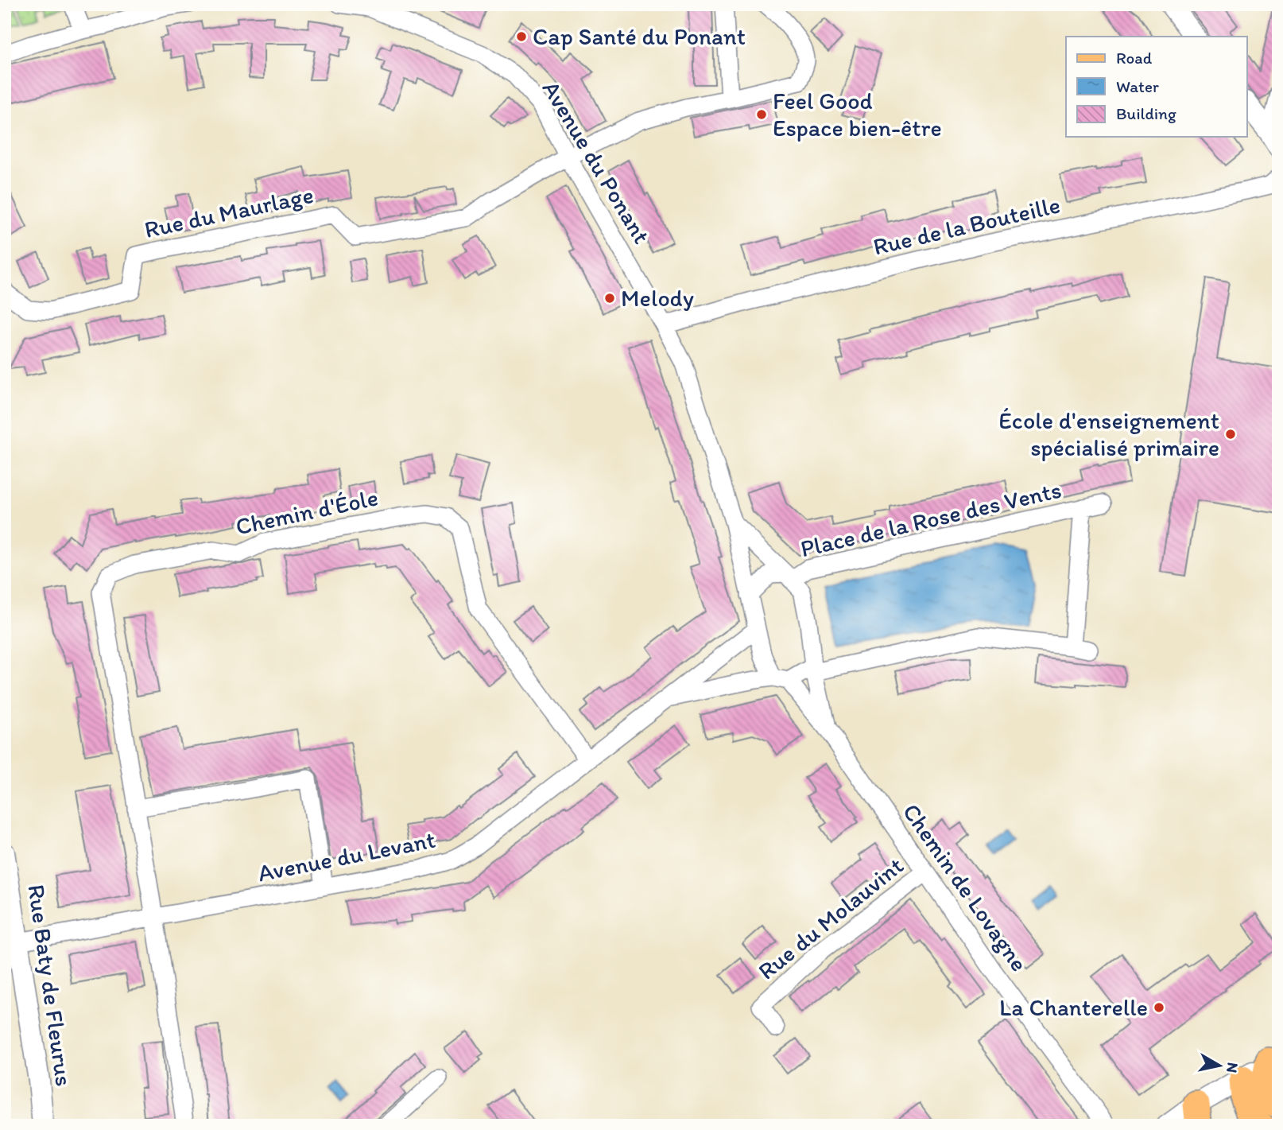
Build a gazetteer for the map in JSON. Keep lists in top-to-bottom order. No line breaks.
{"streets":{"street":["Avenue du Ponant","Rue du Maurlage","Rue de la Bouteille","Chemin d'Éole","Place de la Rose des Vents","Avenue du Levant","Chemin de Lovagne","Rue du Molauvint","Rue Baty de Fleurus"]},"crossings":[["Avenue du Ponant","Rue du Maurlage"],["Avenue du Ponant","Rue de la Bouteille"],["Chemin d'Éole","Avenue du Levant"],["Place de la Rose des Vents","Avenue du Levant"],["Place de la Rose des Vents","Chemin de Lovagne"],["Avenue du Levant","Chemin de Lovagne"],["Avenue du Levant","Rue Baty de Fleurus"],["Chemin de Lovagne","Rue du Molauvint"]],"places":["Cap Santé du Ponant","Feel Good Espace bien-être","Melody","École d'enseignement spécialisé primaire","La Chanterelle"],"legend":["Road","Water","Building"],"north":"right"}
